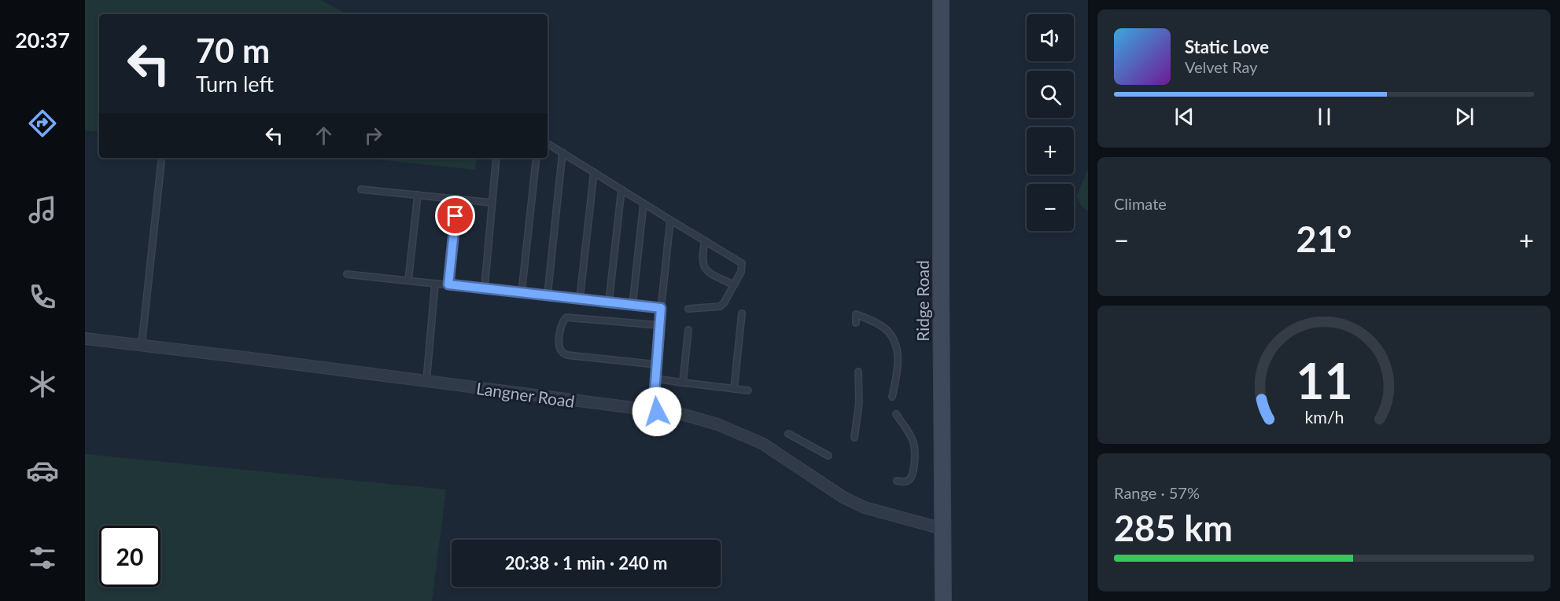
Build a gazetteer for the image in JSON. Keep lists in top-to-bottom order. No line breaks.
{"streets":{"street":["Ridge Road","Langner Road"]},"crossings":[["Ridge Road","Langner Road"]],"page":{"tabs":"20:37","map_buttons":["+","−"],"turn":["70 m","Turn left"],"song":["Static Love","Velvet Ray"],"tile":["Climate",["Range · 57%","285 km"]],"heat":["−","21°","+"],"limit":"20","trip":"20:38 · 1 min · 240 m","gauge":["11","km/h"]}}
